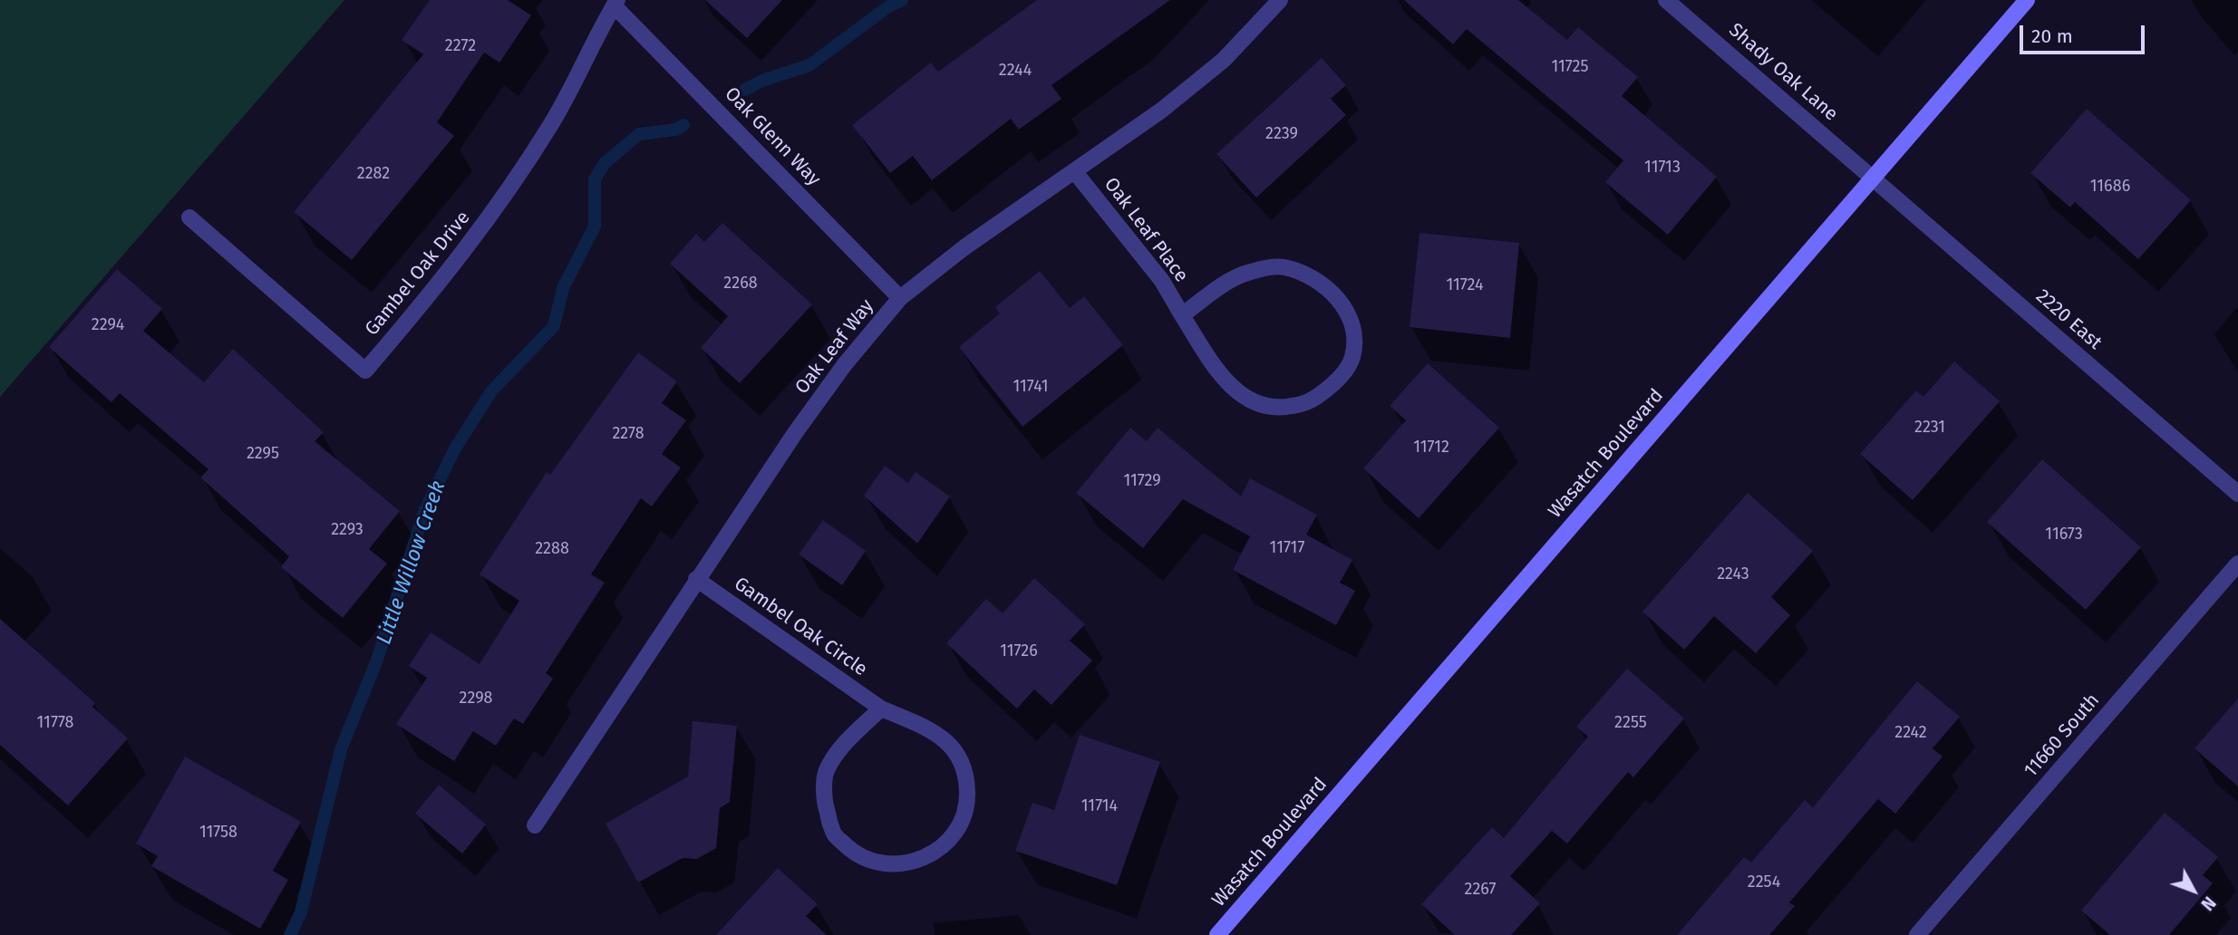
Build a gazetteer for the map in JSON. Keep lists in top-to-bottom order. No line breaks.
{"streets":{"main road":["Wasatch Boulevard"],"street":["Shady Oak Lane","Oak Glenn Way","Oak Leaf Place","Gambel Oak Drive","2220 East","Oak Leaf Way","Gambel Oak Circle","11660 South"]},"crossings":[["Shady Oak Lane","2220 East"],["Shady Oak Lane","Wasatch Boulevard"],["Oak Glenn Way","Gambel Oak Drive"],["Oak Glenn Way","Oak Leaf Way"],["Oak Leaf Place","Oak Leaf Way"],["2220 East","Wasatch Boulevard"],["Oak Leaf Way","Gambel Oak Circle"]],"water":["Little Willow Creek"],"house_numbers":["2272","11725","2244","2239","11713","2282","11686","2268","11724","2294","11741","2231","2278","11712","2295","11729","2293","11673","11717","2288","2243","11726","2298","11778","2255","2242","11714","11758","2254","2267"],"scale_bar":"20 m","north":"bottom right"}
